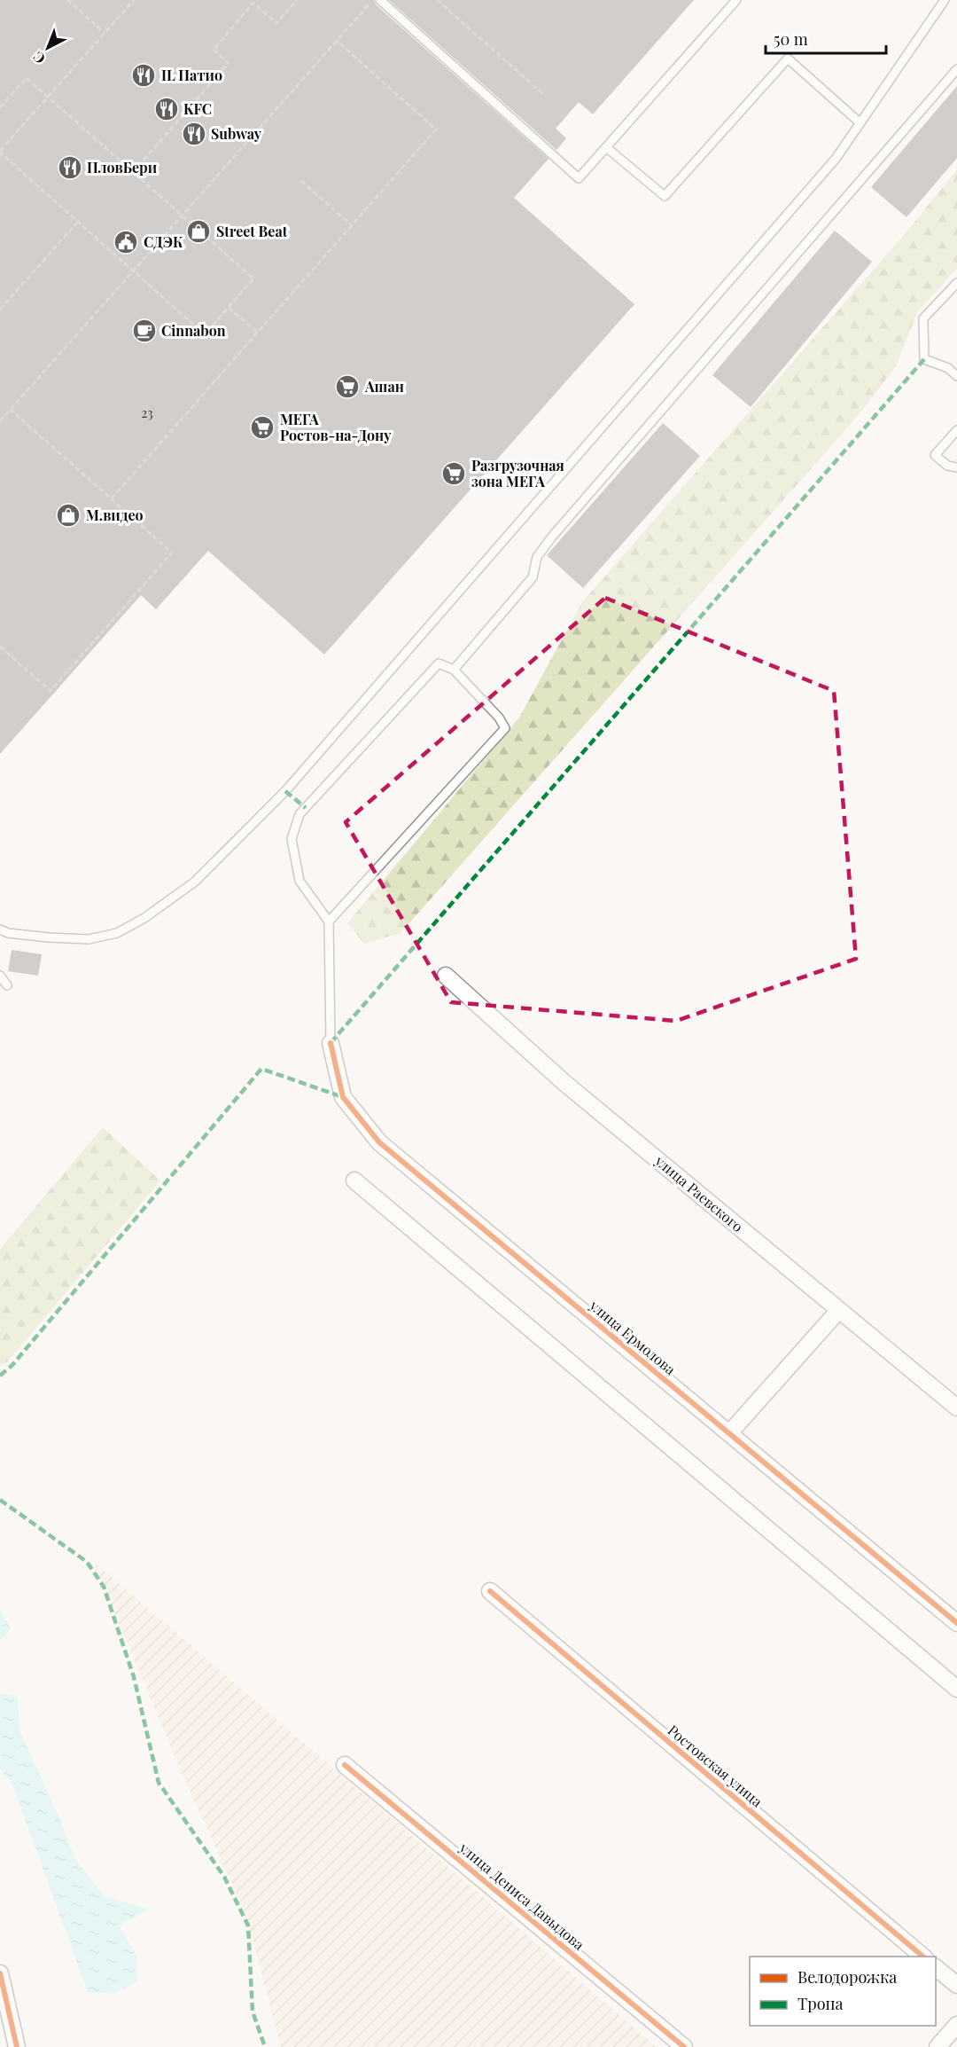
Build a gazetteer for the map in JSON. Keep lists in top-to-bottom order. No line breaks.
{"streets":{"street":["улица Раевского","улица Ермолова","Ростовская улица","улица Дениса Давыдова"]},"places":{"restaurant":["IL Патио","KFC","Subway","ПловБери"],"shop":["Street Beat","М.видео"],"public building":["СДЭК"],"cafe":["Cinnabon"],"supermarket":["Ашан","МЕГА Ростов-на-Дону","Разгрузочная зона МЕГА"]},"house_numbers":["23"],"legend":["Велодорожка","Тропа"],"scale_bar":"50 m","north":"bottom left"}
